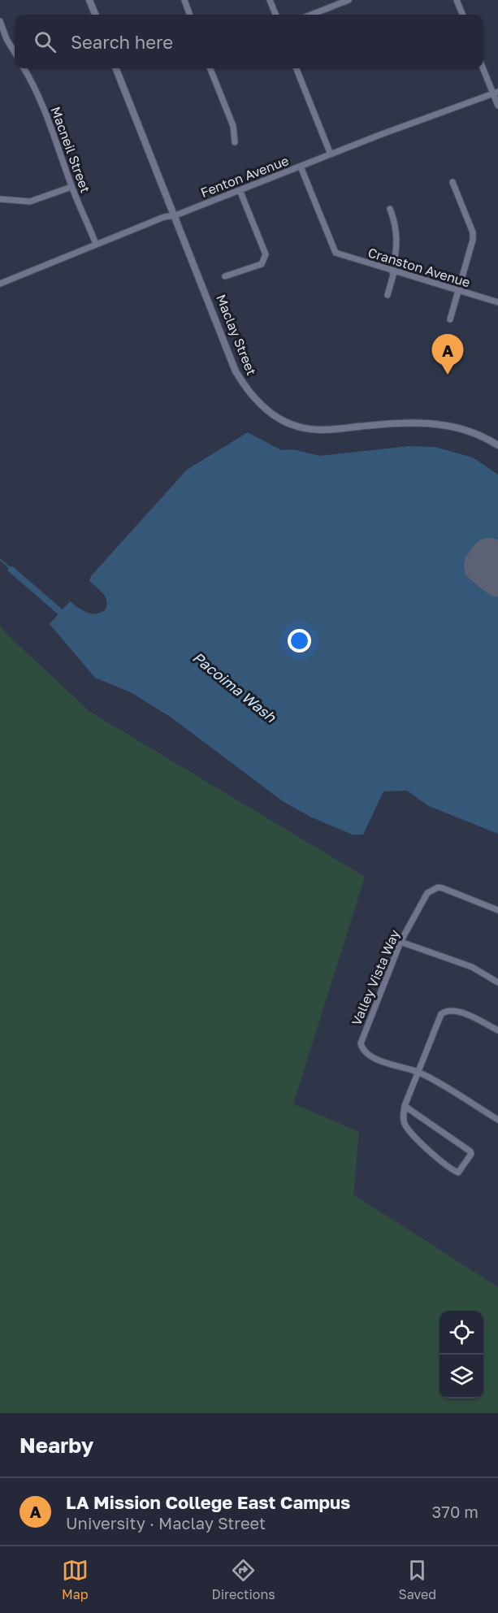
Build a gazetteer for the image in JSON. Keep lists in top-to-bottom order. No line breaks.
{"streets":{"street":["Macneil Street","Fenton Avenue","Cranston Avenue","Maclay Street","Valley Vista Way"]},"crossings":[["Macneil Street","Fenton Avenue"],["Fenton Avenue","Cranston Avenue"],["Fenton Avenue","Maclay Street"]],"water":["Pacoima Wash"],"page":{"search":"Search here","pins":"A","heading":"Nearby","list":[{"mark":"A","name":"LA Mission College East Campus","note":"University · Maclay Street","value":"370 m"}],"nav":["Map","Directions","Saved"]}}
